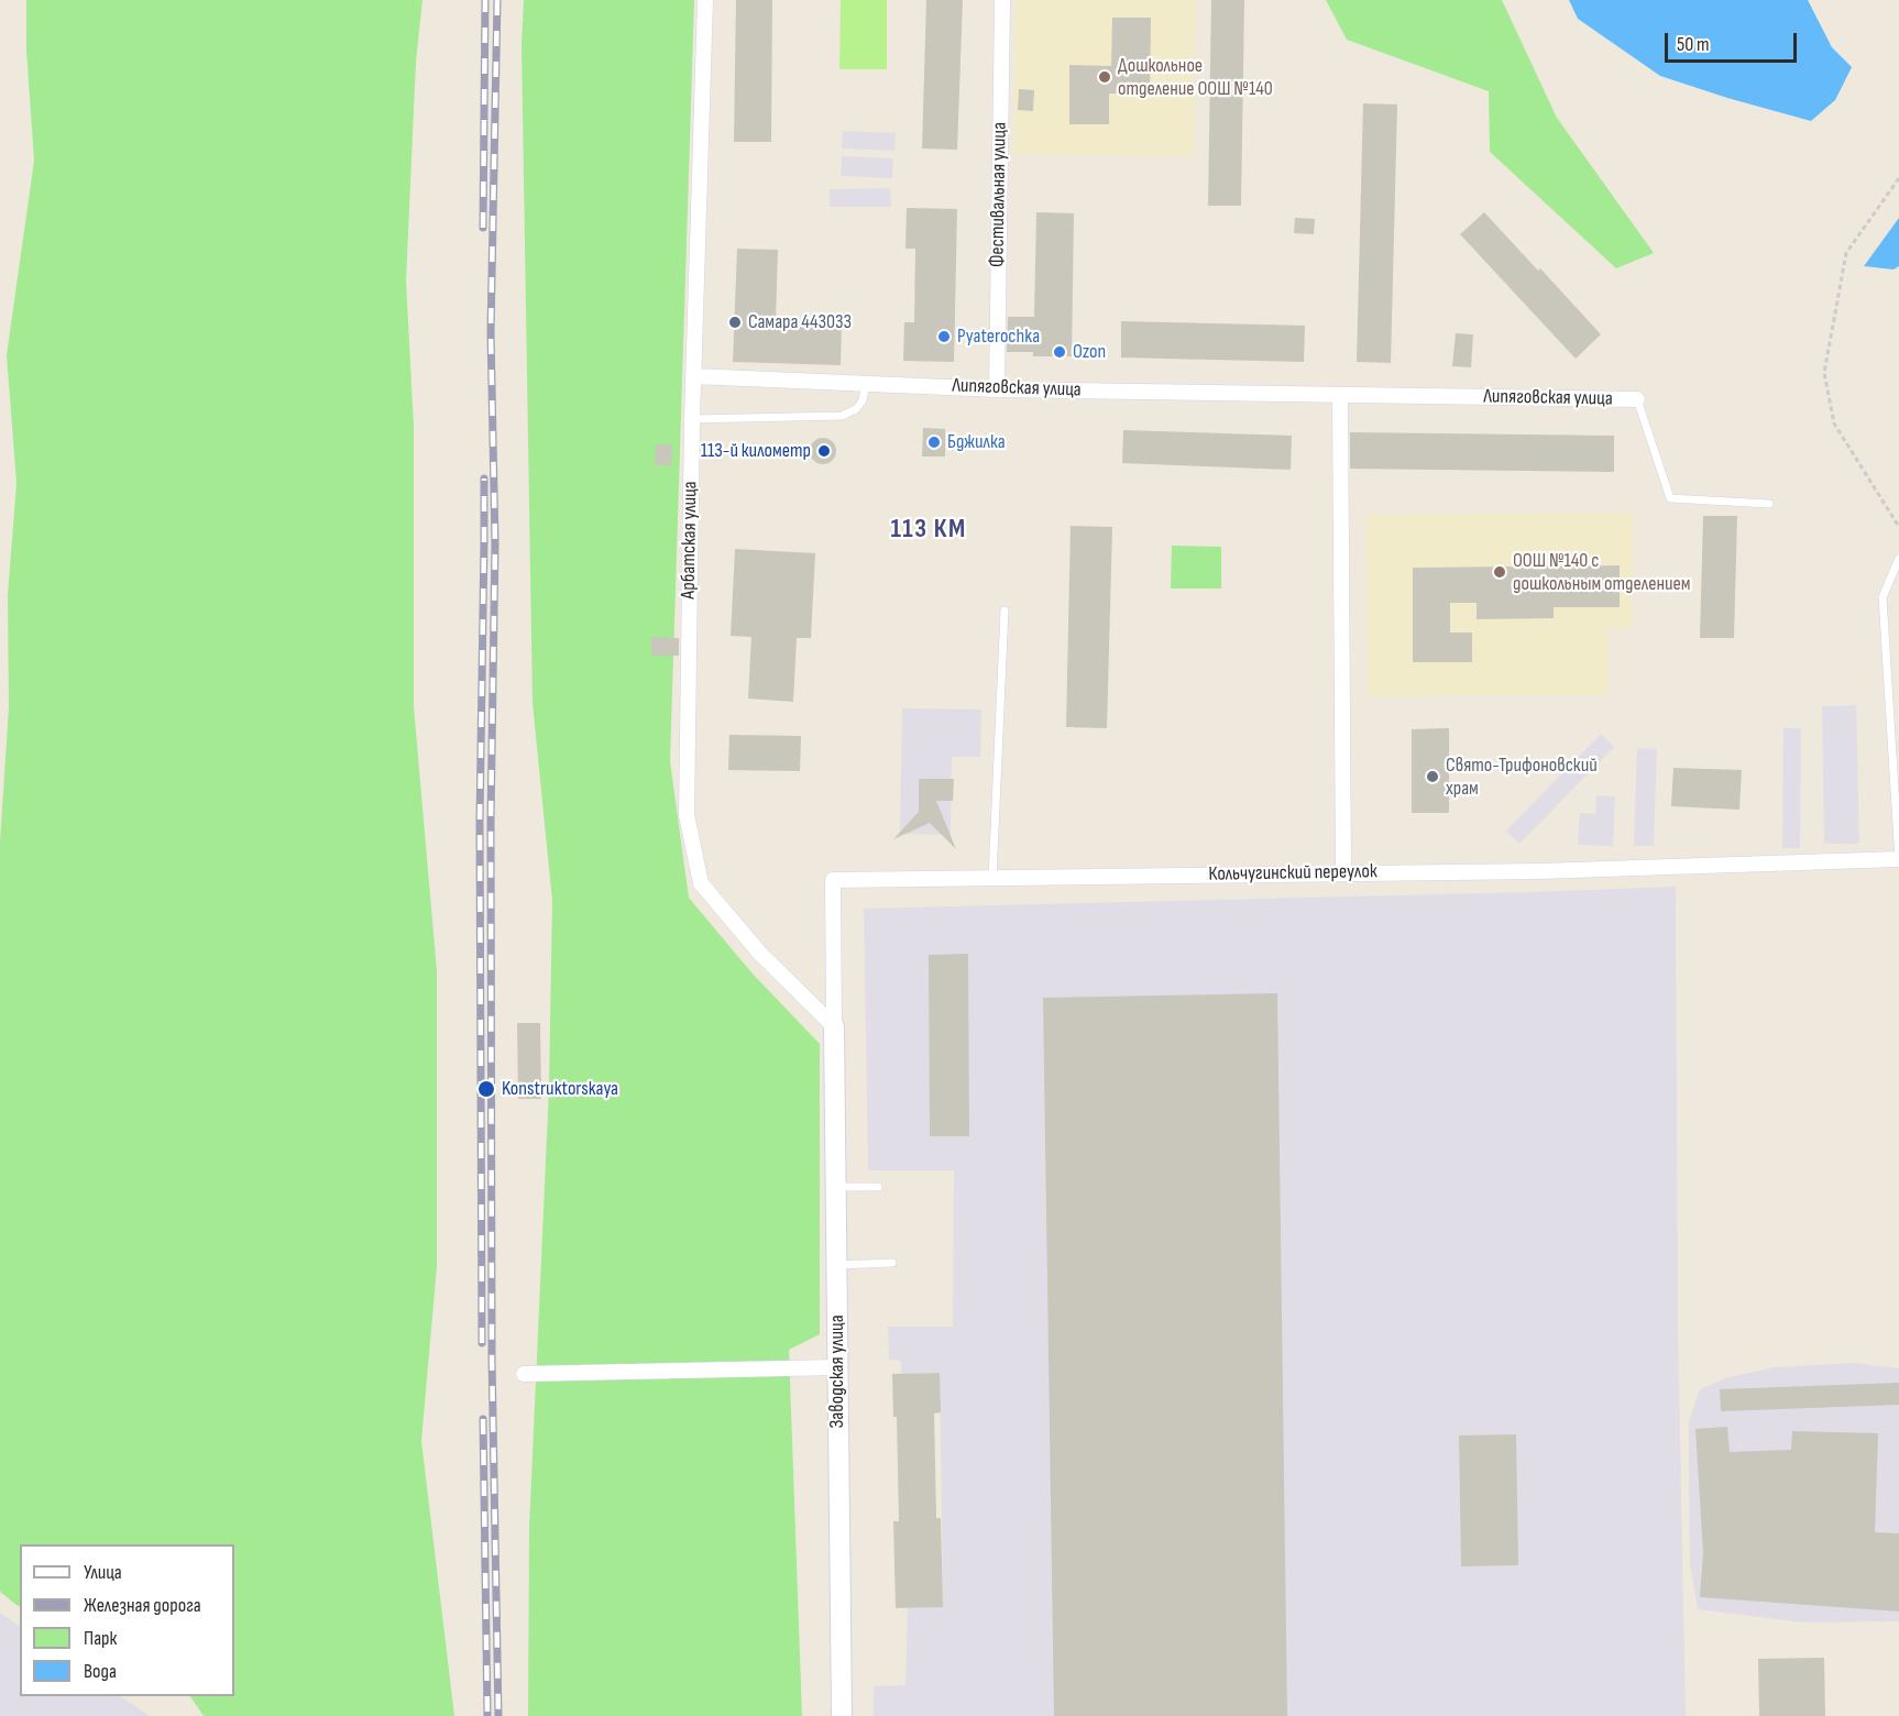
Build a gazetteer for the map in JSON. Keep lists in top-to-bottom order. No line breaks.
{"streets":{"street":["Фестивальная улица","Липяговская улица","Арбатская улица","Кольчугинский переулок","Заводская улица"]},"crossings":[["Фестивальная улица","Липяговская улица"],["Липяговская улица","Арбатская улица"],["Арбатская улица","Кольчугинский переулок"],["Арбатская улица","Заводская улица"],["Кольчугинский переулок","Заводская улица"]],"districts":["113 КМ"],"places":["Дошкольное отделение ООШ №140","Самара 443033","Pyaterochka","Ozon","Бджилка","113-й километр","ООШ №140 с дошкольным отделением","Свято-Трифоновский храм","Konstruktorskaya"],"legend":["Улица","Железная дорога","Парк","Вода"],"scale_bar":"50 m"}
